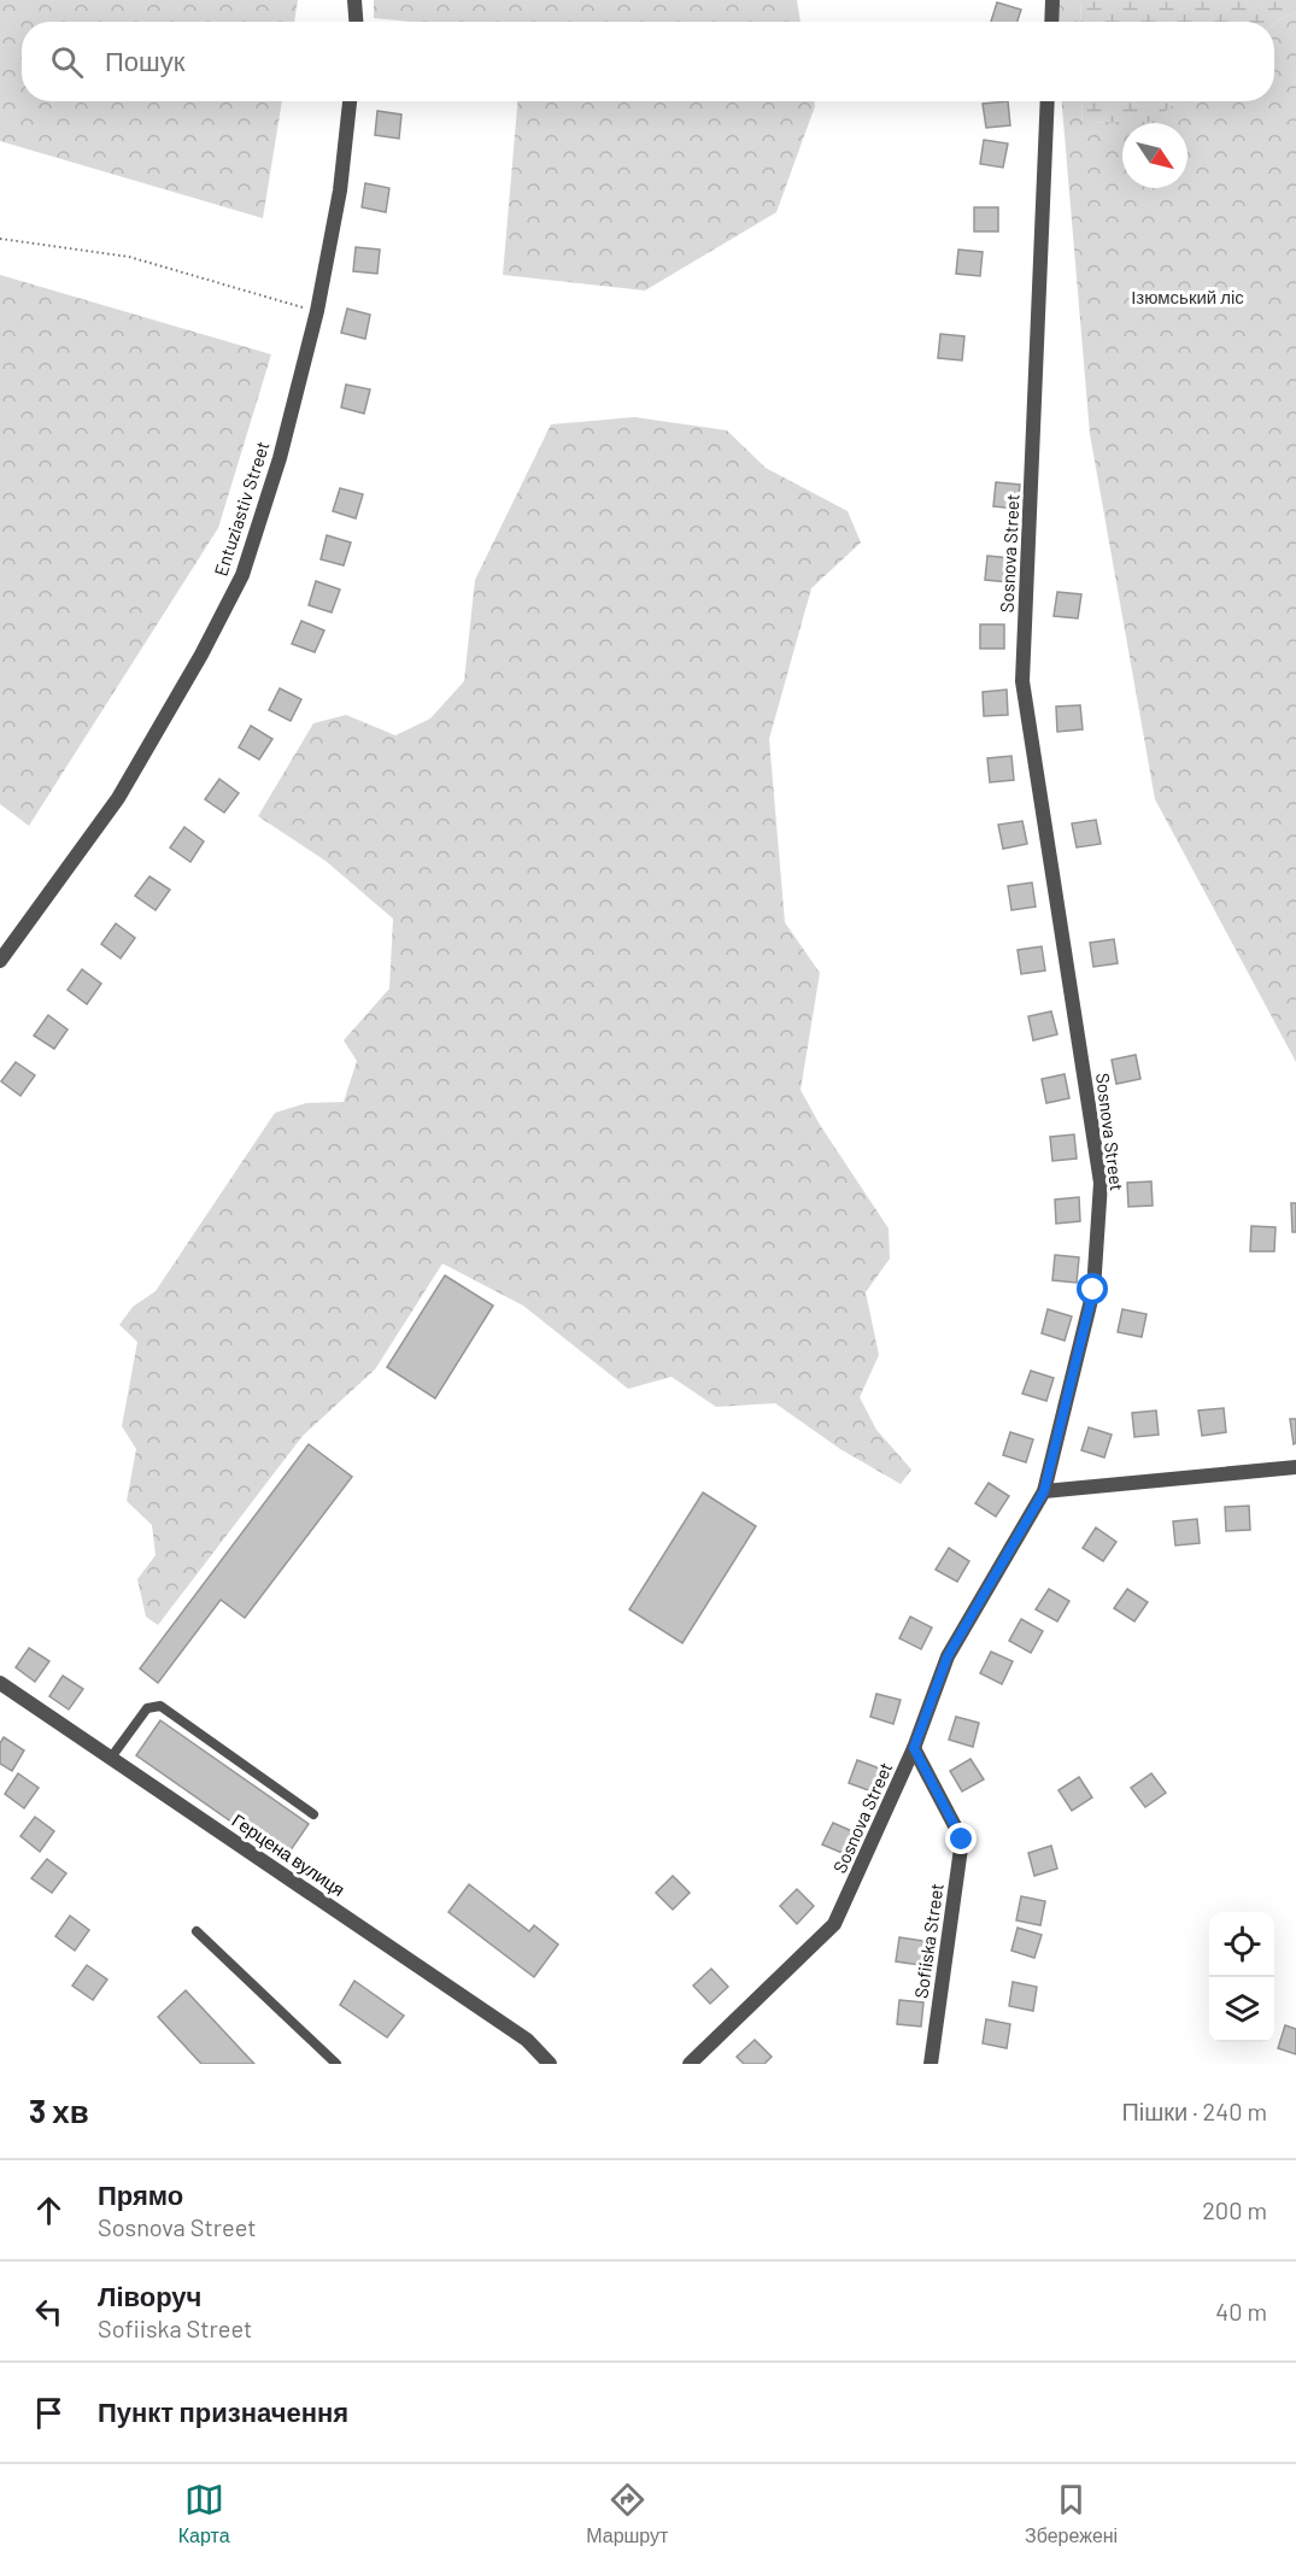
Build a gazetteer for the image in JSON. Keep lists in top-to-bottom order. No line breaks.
{"streets":{"street":["Entuziastiv Street","Sosnova Street","Герцена вулиця","Sofiiska Street"]},"crossings":[["Sosnova Street","Sofiiska Street"]],"parks":["Ізюмський ліс"],"north":"bottom right","page":{"search":"Пошук","heading":["3 хв","Пішки · 240 m"],"list":[["Прямо","Sosnova Street","200 m"],["Ліворуч","Sofiiska Street","40 m"],"Пункт призначення"],"nav":["Карта","Маршрут","Збережені"]}}
